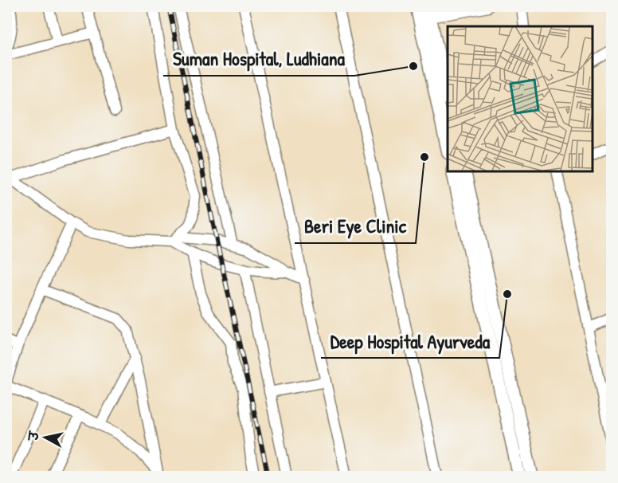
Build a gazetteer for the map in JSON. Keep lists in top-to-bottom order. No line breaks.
{"places":["Suman Hospital, Ludhiana","Beri Eye Clinic","Deep Hospital Ayurveda"],"north":"left"}
